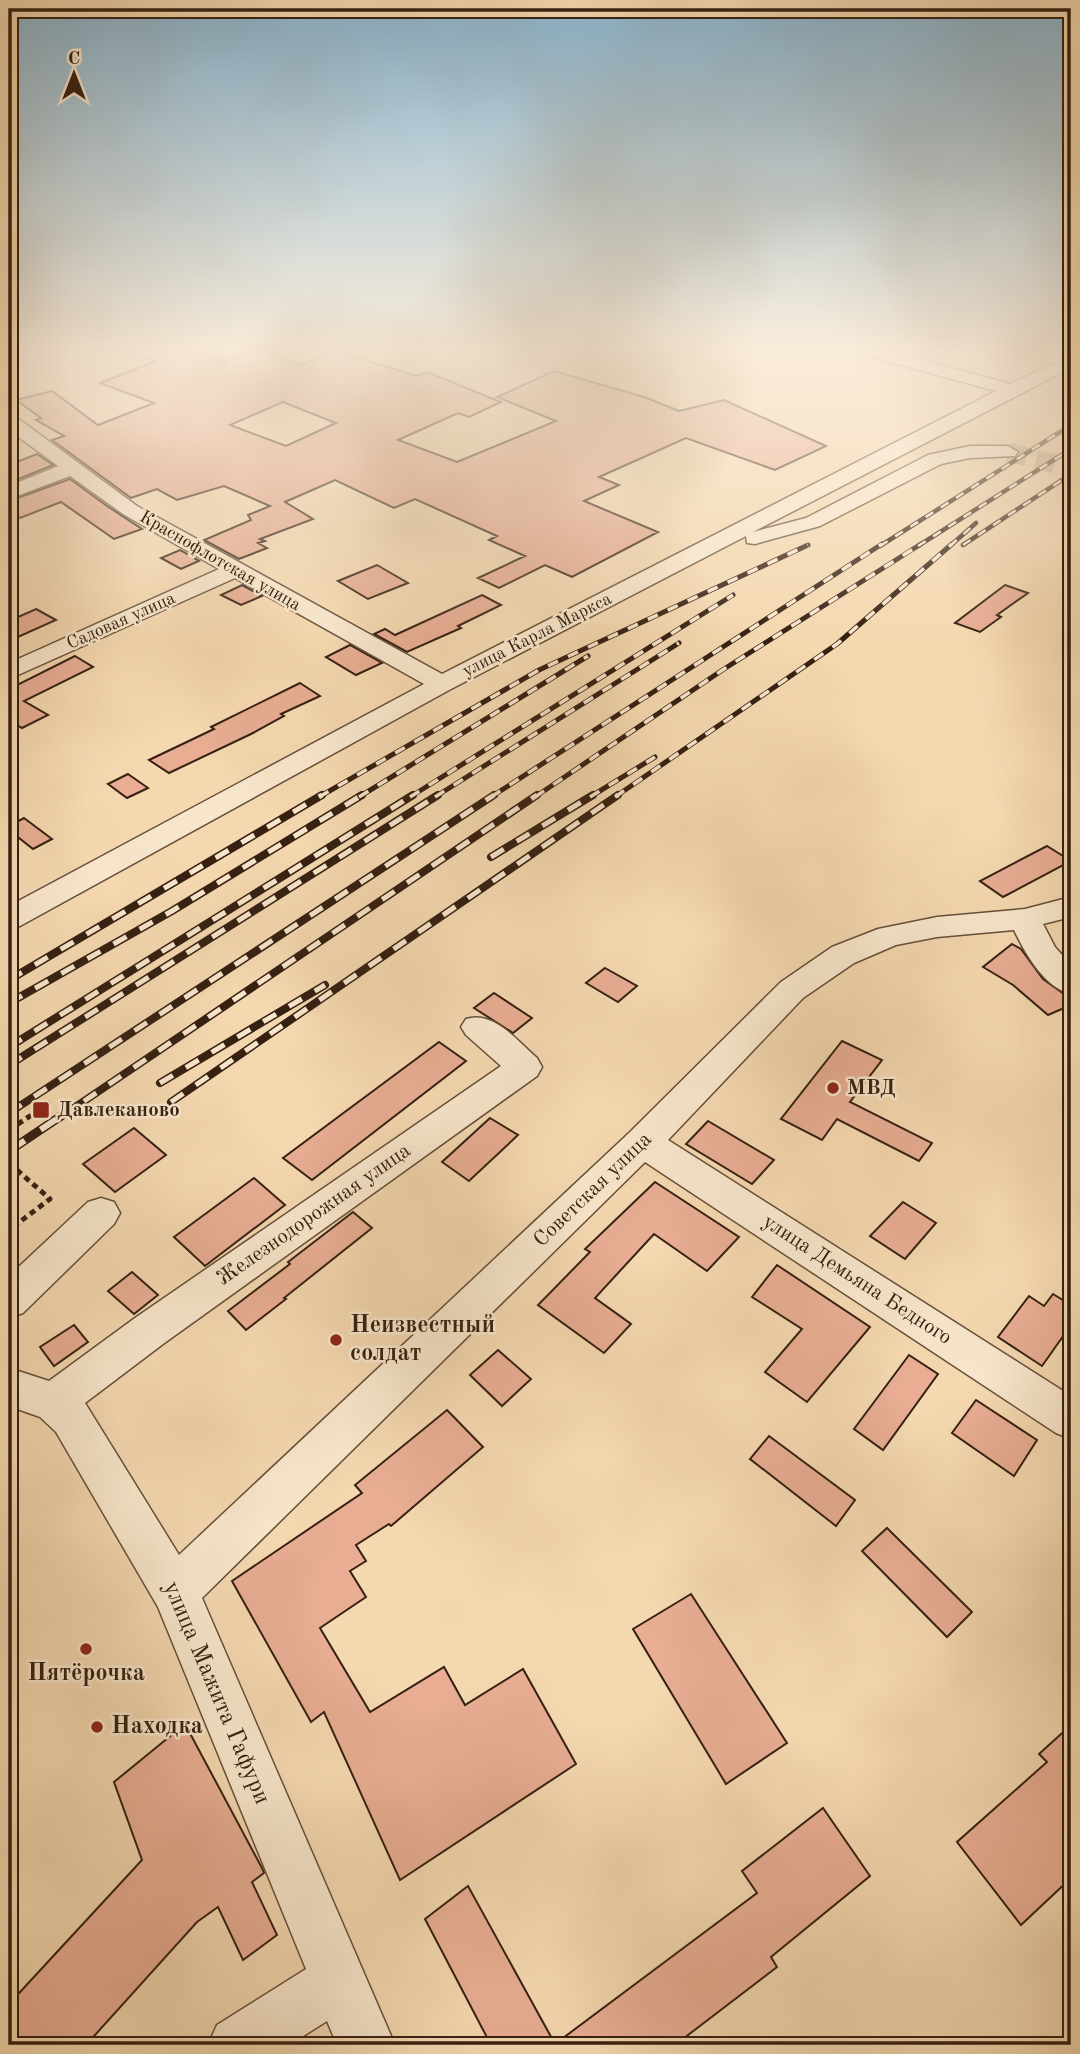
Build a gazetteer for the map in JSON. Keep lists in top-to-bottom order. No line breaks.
{"streets":{"street":["Краснофлотская улица","Садовая улица","улица Карла Маркса","Советская улица","Железнодорожная улица","улица Демьяна Бедного","улица Мажита Гафури"]},"crossings":[["Краснофлотская улица","Садовая улица"],["Краснофлотская улица","улица Карла Маркса"],["Советская улица","улица Демьяна Бедного"],["Советская улица","улица Мажита Гафури"],["Железнодорожная улица","улица Мажита Гафури"]],"places":{"other":["МВД","Неизвестный солдат","Пятёрочка","Находка"],"transit":["Давлеканово"]},"north":"top"}
